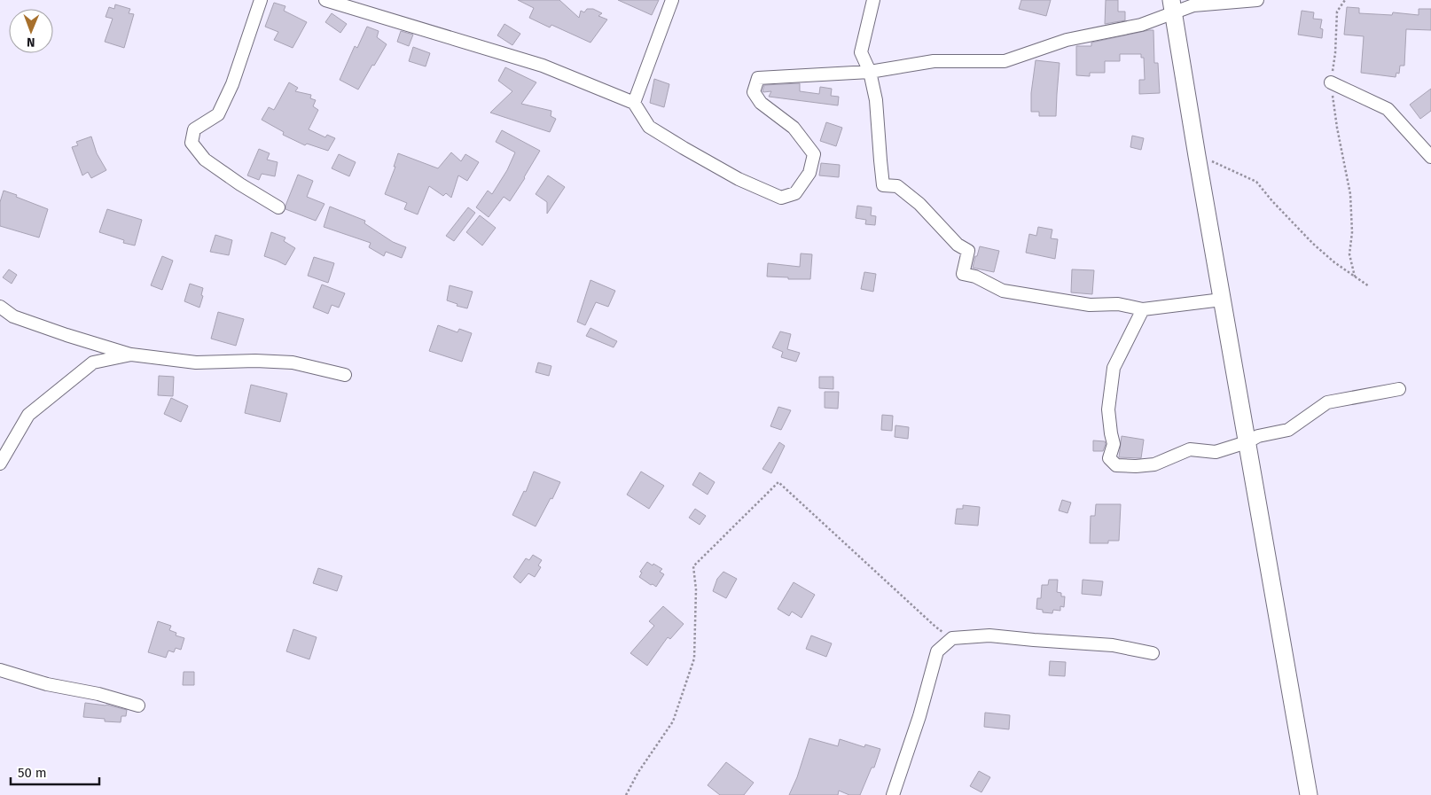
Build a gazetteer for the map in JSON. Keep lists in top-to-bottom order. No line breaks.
{"scale_bar":"50 m","north":"bottom"}
